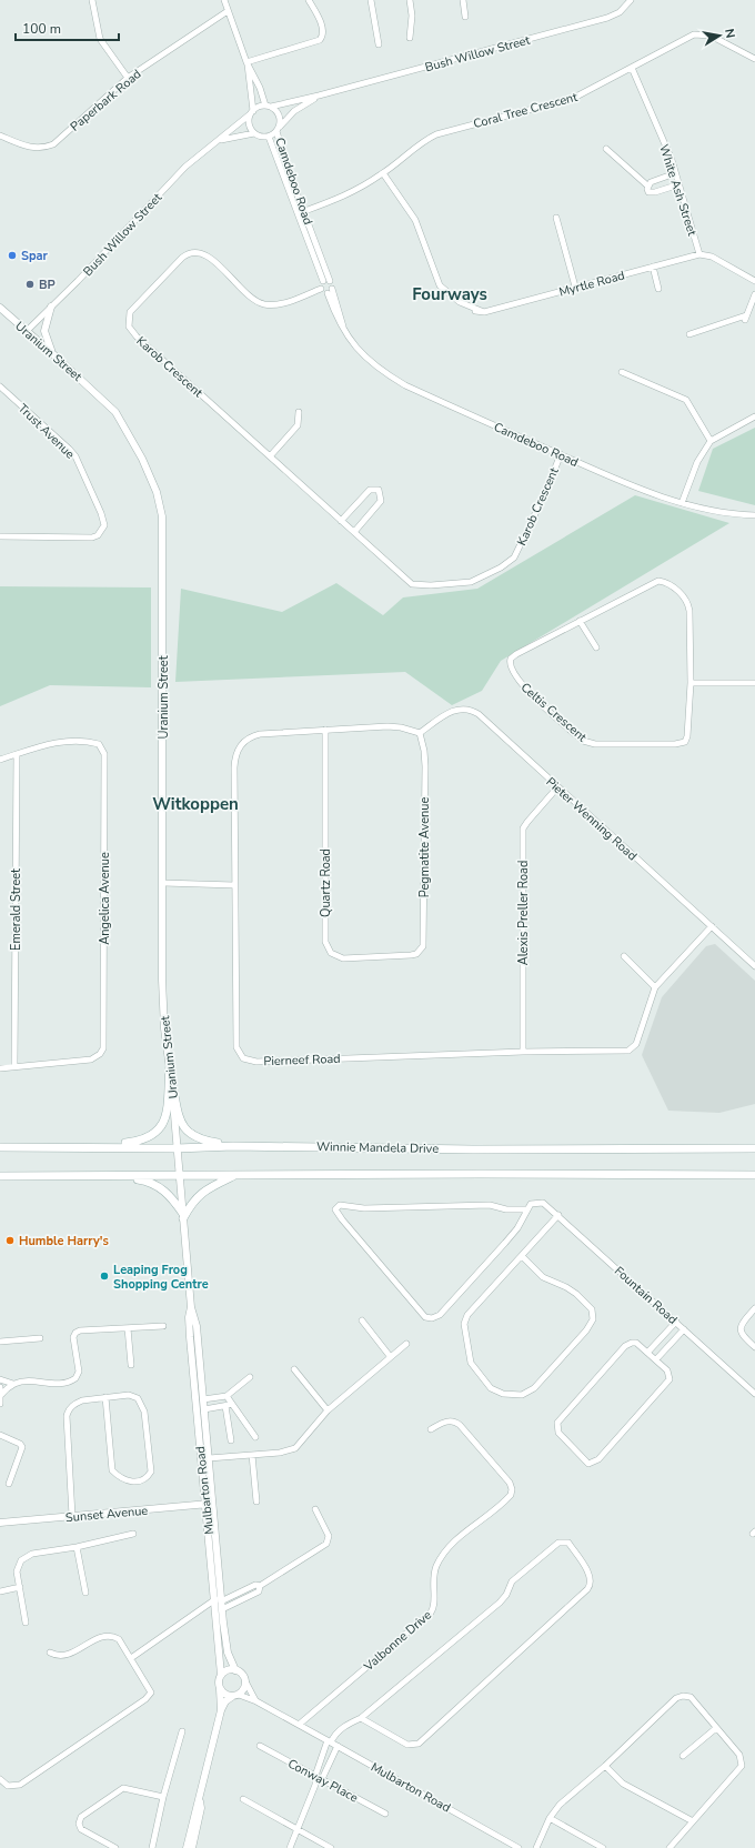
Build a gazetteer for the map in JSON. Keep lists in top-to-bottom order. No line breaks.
{"streets":{"main road":["Winnie Mandela Drive"],"street":["Bush Willow Street","Paperbark Road","Coral Tree Crescent","Camdeboo Road","White Ash Street","Myrtle Road","Uranium Street","Karob Crescent","Trust Avenue","Celtis Crescent","Pieter Wenning Road","Pegmatite Avenue","Quartz Road","Angelica Avenue","Emerald Street","Alexis Preller Road","Pierneef Road","Fountain Road","Mulbarton Road","Sunset Avenue","Valbonne Drive","Conway Place"]},"crossings":[["Bush Willow Street","Camdeboo Road"],["Bush Willow Street","Uranium Street"],["Coral Tree Crescent","Camdeboo Road"],["Coral Tree Crescent","White Ash Street"],["Coral Tree Crescent","Myrtle Road"],["Camdeboo Road","Karob Crescent"],["White Ash Street","Myrtle Road"],["Uranium Street","Winnie Mandela Drive"],["Uranium Street","Mulbarton Road"],["Pieter Wenning Road","Pegmatite Avenue"],["Pieter Wenning Road","Alexis Preller Road"],["Pieter Wenning Road","Pierneef Road"],["Pegmatite Avenue","Quartz Road"],["Pegmatite Avenue","Pierneef Road"],["Quartz Road","Pierneef Road"],["Angelica Avenue","Emerald Street"],["Alexis Preller Road","Pierneef Road"],["Winnie Mandela Drive","Mulbarton Road"],["Mulbarton Road","Sunset Avenue"],["Mulbarton Road","Valbonne Drive"]],"districts":["Fourways","Witkoppen"],"places":["Spar","BP","Humble Harry's","Leaping Frog Shopping Centre"],"scale_bar":"100 m","north":"right"}
